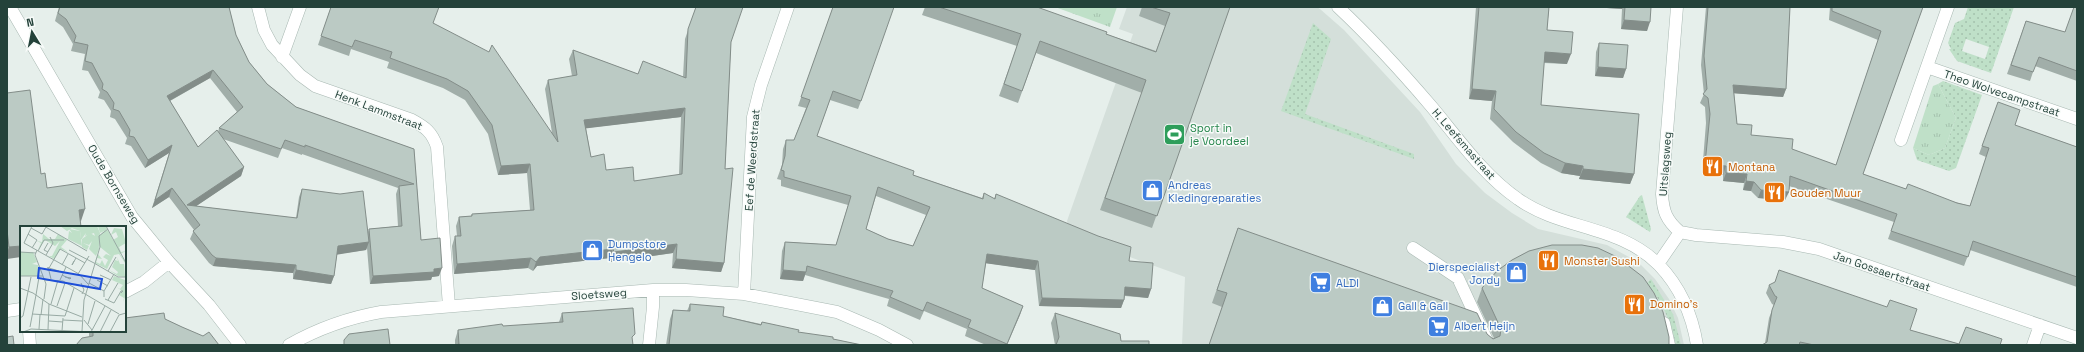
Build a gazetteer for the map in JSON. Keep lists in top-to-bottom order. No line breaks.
{"streets":{"street":["Theo Wolvecampstraat","Henk Lammstraat","H. Leefsmastraat","Eef de Weerdstraat","Uitslagsweg","Oude Bornseweg","Jan Gossaertstraat","Sloetsweg"]},"crossings":[["Henk Lammstraat","Sloetsweg"],["Eef de Weerdstraat","Sloetsweg"],["Uitslagsweg","Jan Gossaertstraat"]],"places":{"sports":["Sport in je Voordeel"],"restaurant":["Montana","Gouden Muur","Monster Sushi","Domino's"],"shop":["Andreas Kledingreparaties","Dumpstore Hengelo","Dierspecialist Jordy","Gall & Gall"],"supermarket":["ALDI","Albert Heijn"]},"north":"top"}
